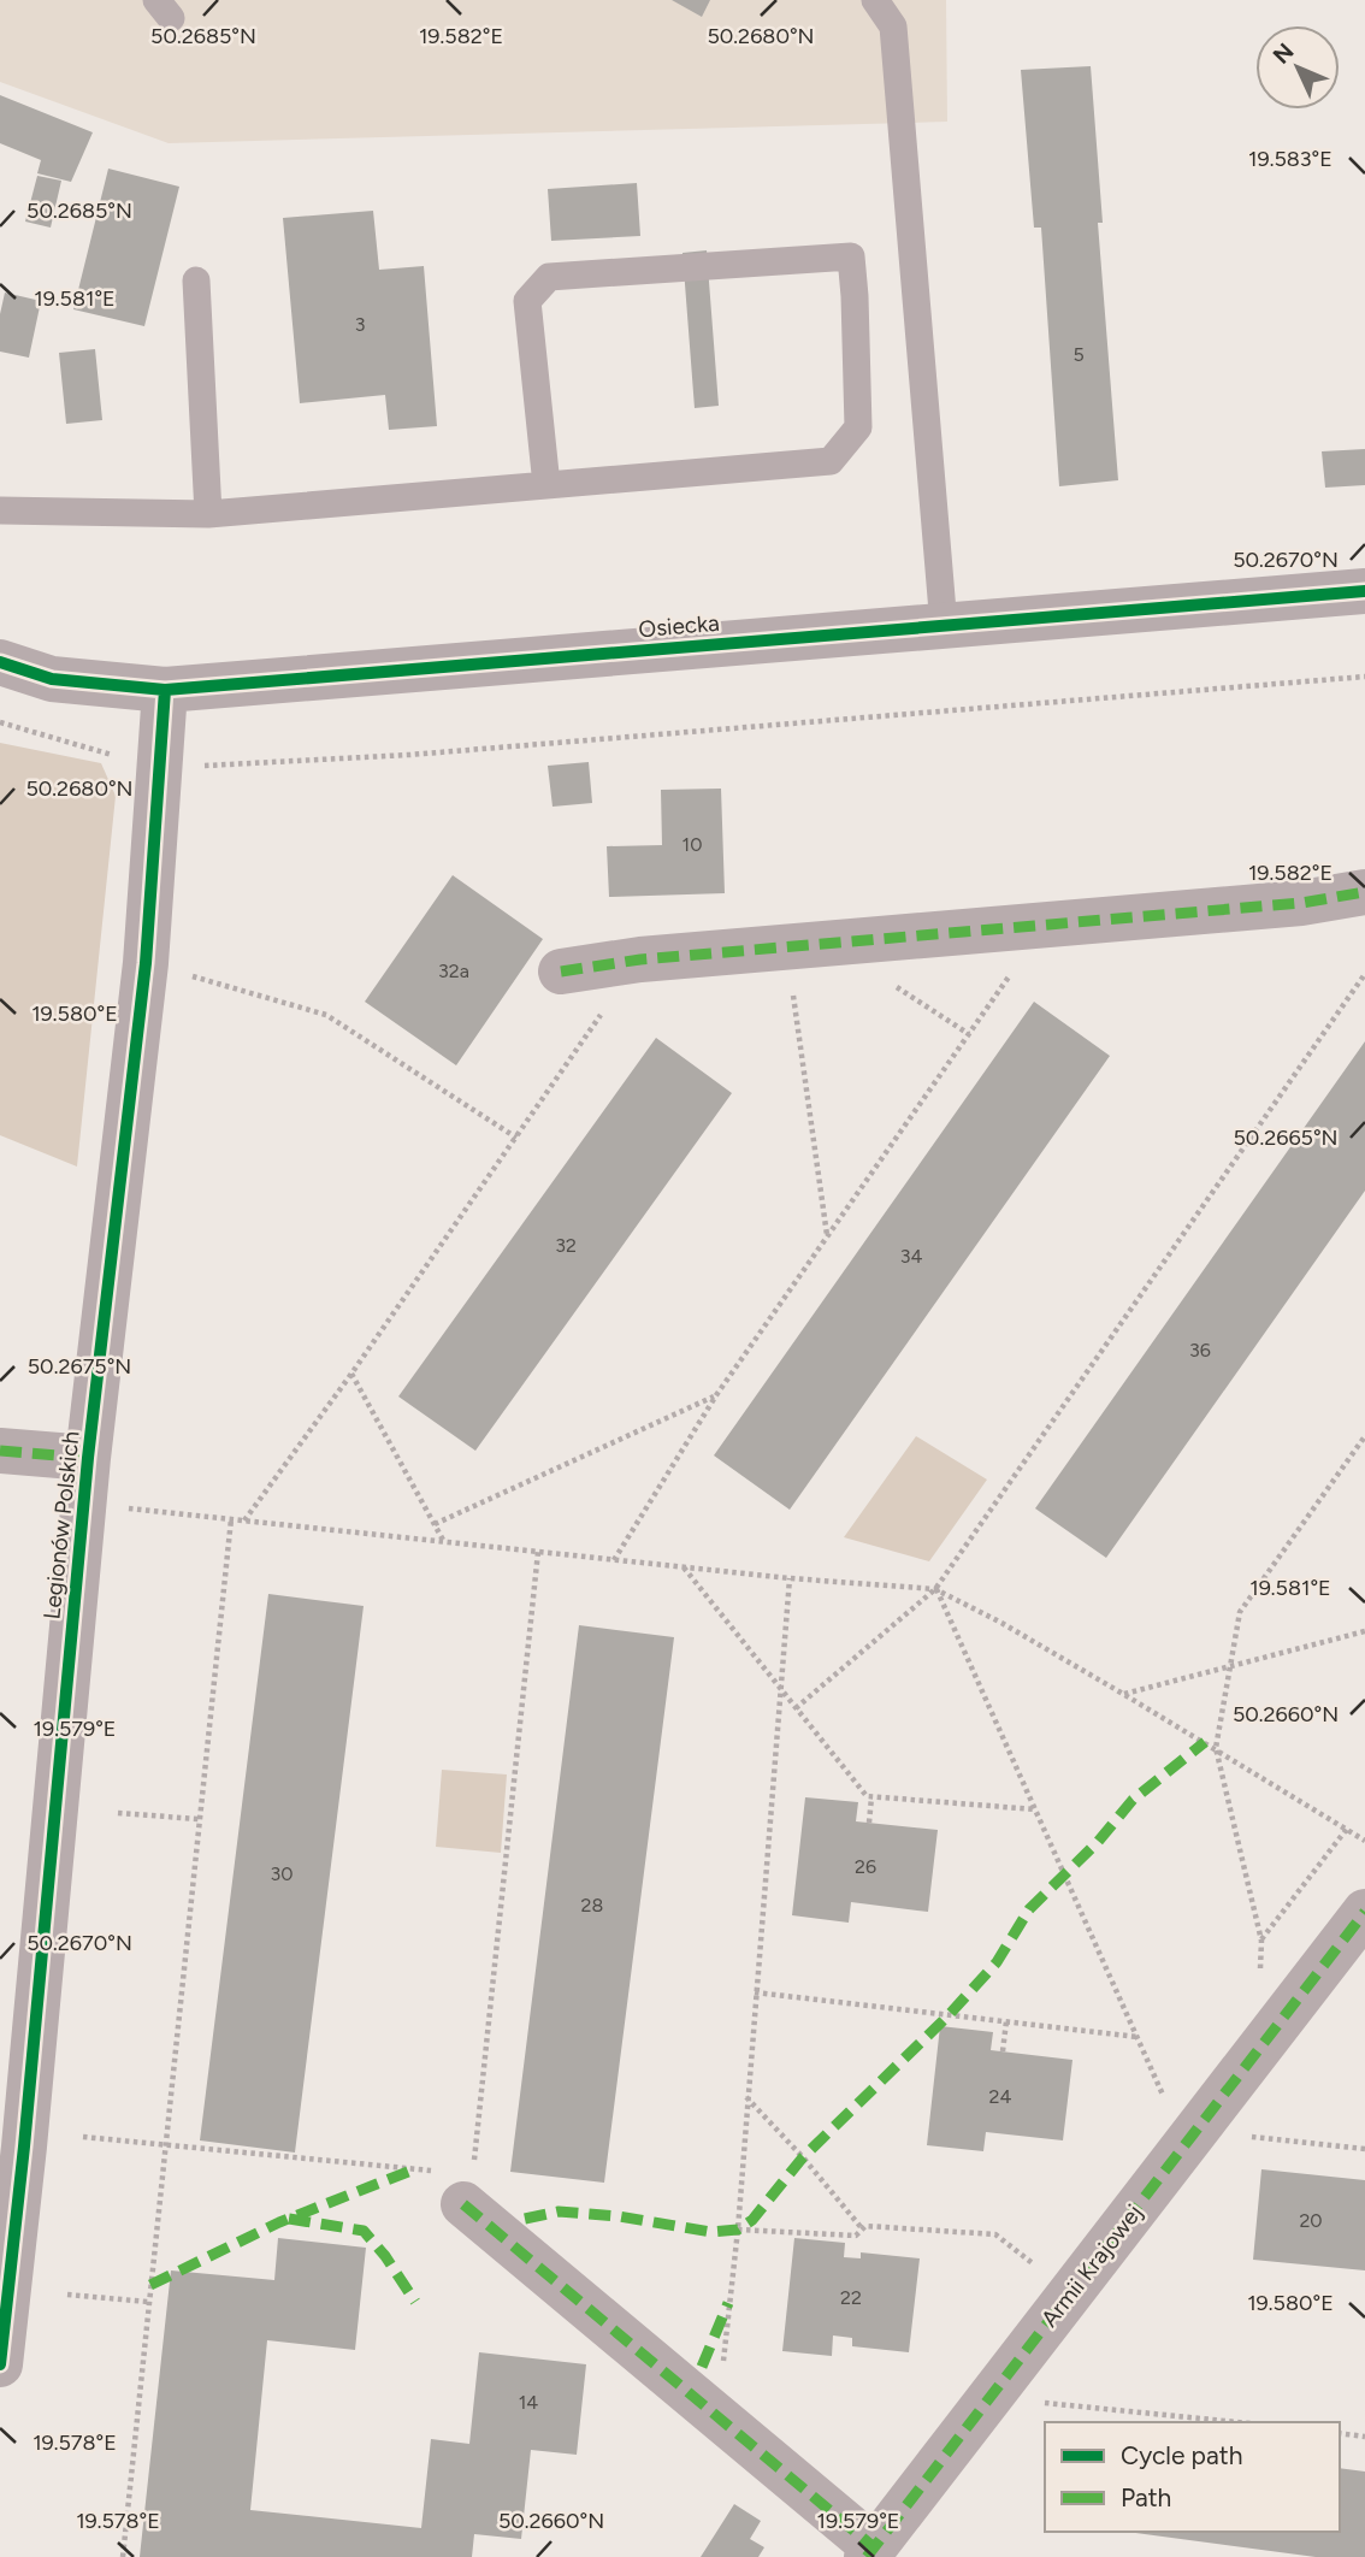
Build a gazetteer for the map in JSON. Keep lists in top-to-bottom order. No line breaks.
{"streets":{"street":["Osiecka","Legionów Polskich","Armii Krajowej"]},"crossings":[["Osiecka","Legionów Polskich"]],"house_numbers":["3","5","10","32a","32","34","36","26","30","28","24","20","22","14"],"legend":["Cycle path","Path"],"north":"top left","coordinates":["19.582°E","50.2685°N","50.2680°N","19.583°E","19.581°E","50.2670°N","19.580°E","50.2665°N","50.2675°N","50.2660°N","19.579°E","19.578°E"]}
